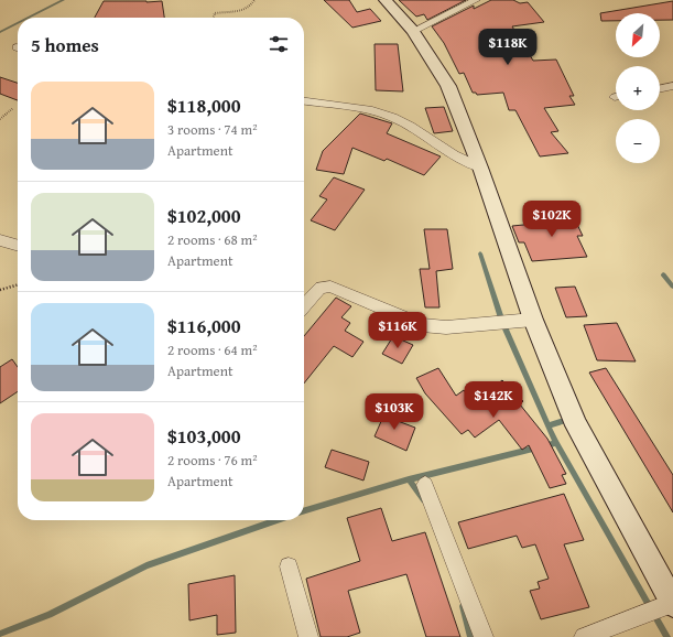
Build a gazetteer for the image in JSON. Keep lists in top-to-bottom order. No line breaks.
{"north":"bottom left","page":{"map_buttons":["+","−"],"heading":"5 homes","price":["$118K","$102K","$116K","$142K","$103K"],"list":[{"name":"$118,000","note":"3 rooms · 74 m² · Apartment"},{"name":"$102,000","note":"2 rooms · 68 m² · Apartment"},{"name":"$116,000","note":"2 rooms · 64 m² · Apartment"},{"name":"$103,000","note":"2 rooms · 76 m² · Apartment"}]}}
